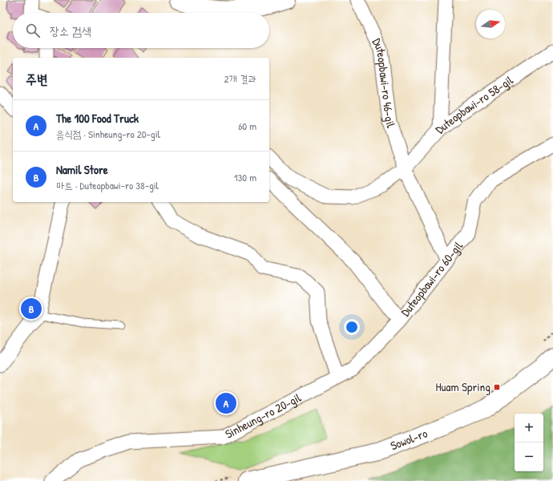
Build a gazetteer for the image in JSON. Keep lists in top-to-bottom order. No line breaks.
{"streets":{"main road":["Sowol-ro"],"street":["Duteopbawi-ro 46-gil","Duteopbawi-ro 58-gil","Duteopbawi-ro 60-gil","Sinheung-ro 20-gil"]},"crossings":[["Duteopbawi-ro 46-gil","Duteopbawi-ro 58-gil"],["Duteopbawi-ro 60-gil","Sinheung-ro 20-gil"]],"places":{"transit":["Huam Spring"]},"north":"right","page":{"search":"장소 검색","heading":["주변","2개 결과"],"list":[{"mark":"A","name":"The 100 Food Truck","note":"음식점 · Sinheung-ro 20-gil","value":"60 m"},{"mark":"B","name":"Namil Store","note":"마트 · Duteopbawi-ro 38-gil","value":"130 m"}],"pins":["B","A"],"map_buttons":["+","−"]}}
